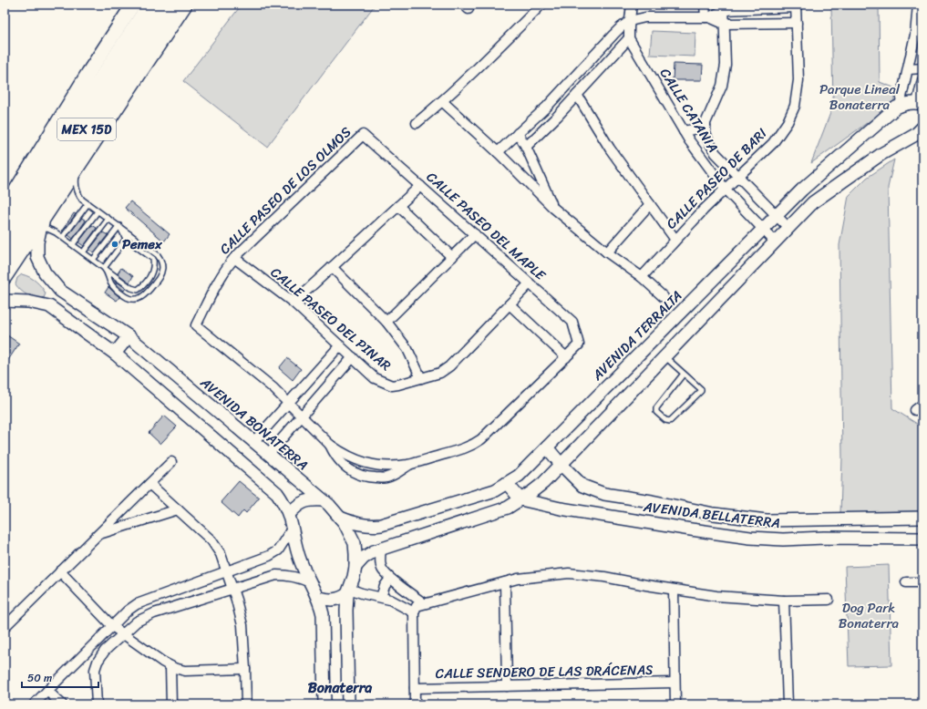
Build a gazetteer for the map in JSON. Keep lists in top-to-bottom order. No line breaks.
{"streets":{"highway":["MEX 15D"],"street":["CALLE CATANIA","CALLE PASEO DE BARI","CALLE PASEO DE LOS OLMOS","CALLE PASEO DEL MAPLE","CALLE PASEO DEL PINAR","AVENIDA TERRALTA","AVENIDA BONATERRA","AVENIDA BELLATERRA","CALLE SENDERO DE LAS DRÁCENAS"]},"crossings":[["CALLE CATANIA","CALLE PASEO DE BARI"],["CALLE CATANIA","AVENIDA TERRALTA"],["CALLE PASEO DE LOS OLMOS","CALLE PASEO DEL MAPLE"],["CALLE PASEO DE LOS OLMOS","CALLE PASEO DEL PINAR"],["CALLE PASEO DEL MAPLE","CALLE PASEO DEL PINAR"],["AVENIDA TERRALTA","AVENIDA BONATERRA"],["AVENIDA TERRALTA","AVENIDA BELLATERRA"]],"districts":["Bonaterra"],"parks":["Parque Lineal Bonaterra","Dog Park Bonaterra"],"places":["Pemex"],"scale_bar":"50 m"}
